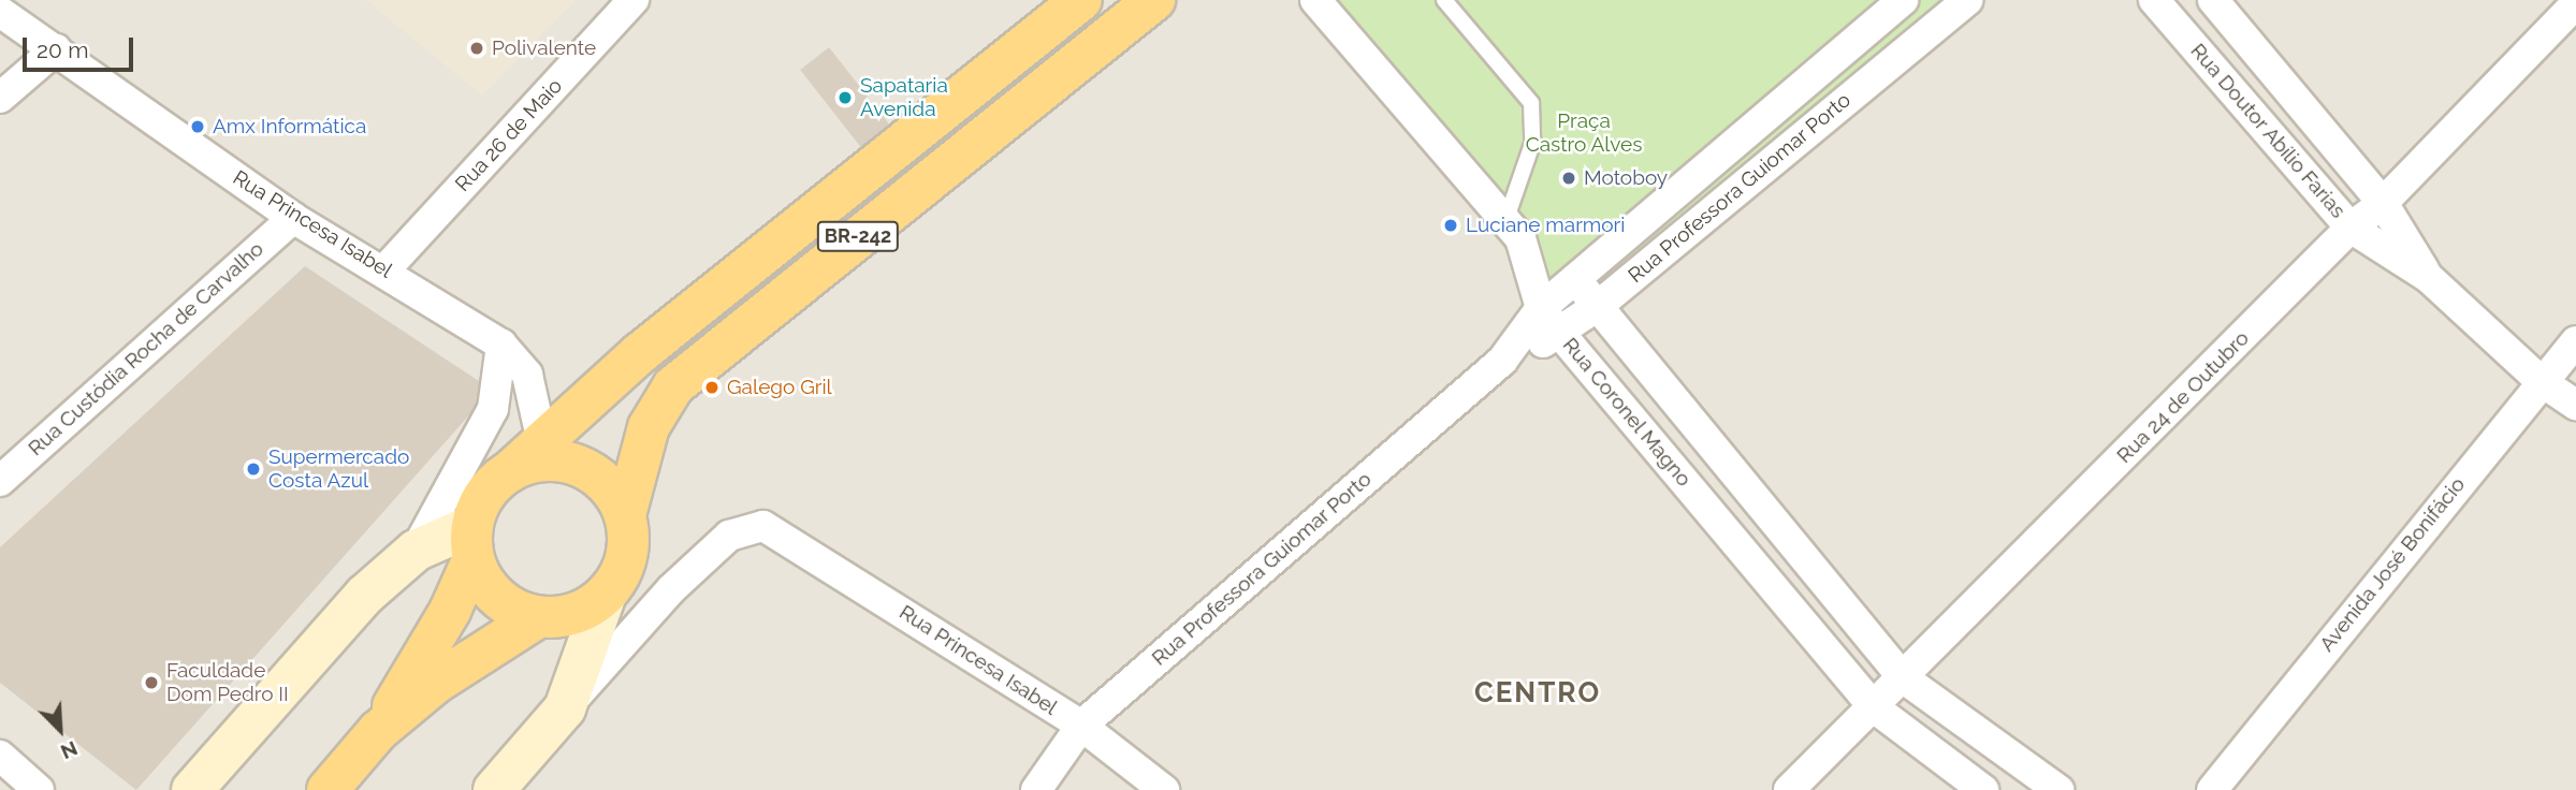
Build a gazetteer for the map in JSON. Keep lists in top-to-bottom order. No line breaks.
{"streets":{"highway":["BR-242"],"street":["Rua Doutor Abílio Farias","Rua 26 de Maio","Rua Professora Guiomar Porto","Rua Princesa Isabel","Rua Custódia Rocha de Carvalho","Rua 24 de Outubro","Rua Coronel Magno","Avenida José Bonifácio"]},"crossings":[["Rua Doutor Abílio Farias","Rua 24 de Outubro"],["Rua Doutor Abílio Farias","Avenida José Bonifácio"],["Rua 26 de Maio","Rua Princesa Isabel"],["Rua Professora Guiomar Porto","Rua Princesa Isabel"],["Rua Professora Guiomar Porto","Rua Coronel Magno"],["Rua Princesa Isabel","BR-242"],["Rua Princesa Isabel","Rua Custódia Rocha de Carvalho"],["Rua 24 de Outubro","Rua Coronel Magno"]],"districts":["CENTRO"],"parks":["Praça Castro Alves"],"places":["Polivalente","Sapataria Avenida","Amx Informática","Motoboy","Luciane marmori","Galego Gril","Supermercado Costa Azul","Faculdade Dom Pedro II"],"scale_bar":"20 m","north":"bottom right"}
